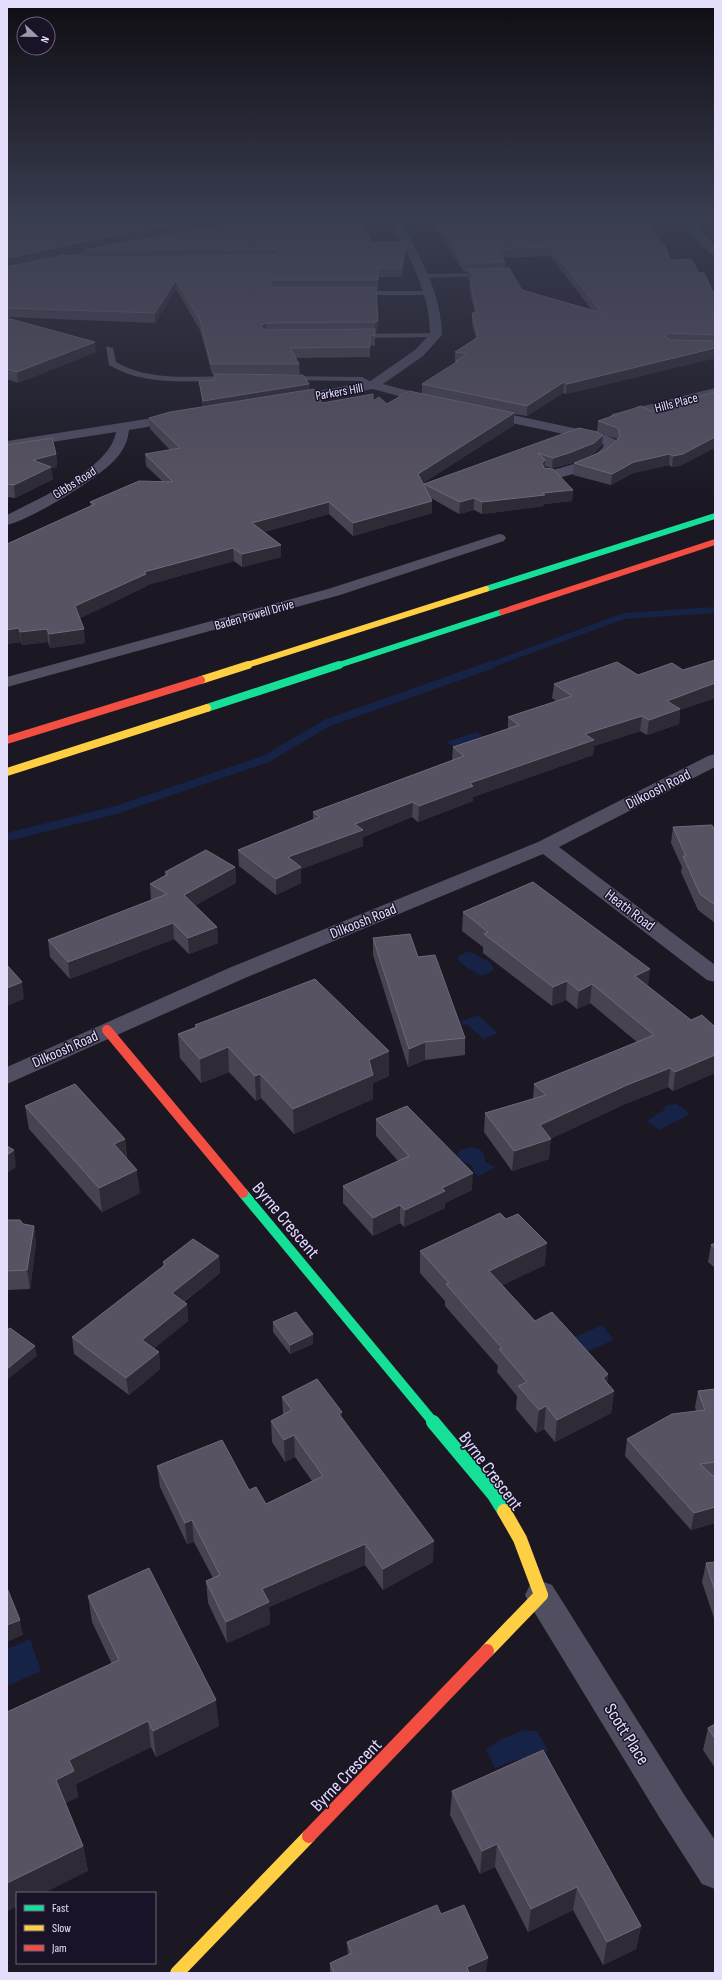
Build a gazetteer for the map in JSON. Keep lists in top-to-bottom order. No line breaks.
{"streets":{"main road":["Byrne Crescent"],"street":["Parkers Hill","Hills Place","Gibbs Road","Baden Powell Drive","Dilkoosh Road","Heath Road","Scott Place"]},"crossings":[["Dilkoosh Road","Heath Road"],["Dilkoosh Road","Byrne Crescent"],["Byrne Crescent","Scott Place"]],"legend":["Fast","Slow","Jam"],"north":"right"}
